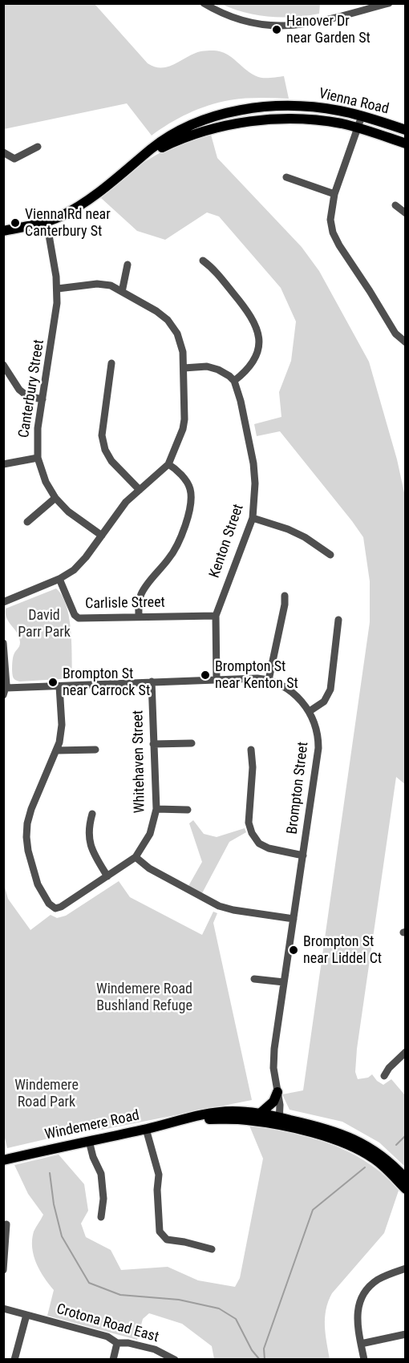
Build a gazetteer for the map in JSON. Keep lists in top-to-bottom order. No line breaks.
{"streets":{"main road":["Vienna Road","Windemere Road"],"street":["Canterbury Street","Kenton Street","Carlisle Street","Whitehaven Street","Brompton Street","Crotona Road East"]},"crossings":[["Vienna Road","Canterbury Street"],["Kenton Street","Carlisle Street"],["Kenton Street","Brompton Street"],["Whitehaven Street","Brompton Street"],["Brompton Street","Windemere Road"]],"parks":["David Parr Park","Windemere Road Bushland Refuge","Windemere Road Park"],"places":["Hanover Dr near Garden St","Vienna Rd near Canterbury St","Brompton St near Kenton St","Brompton St near Carrock St","Brompton St near Liddel Ct"]}
